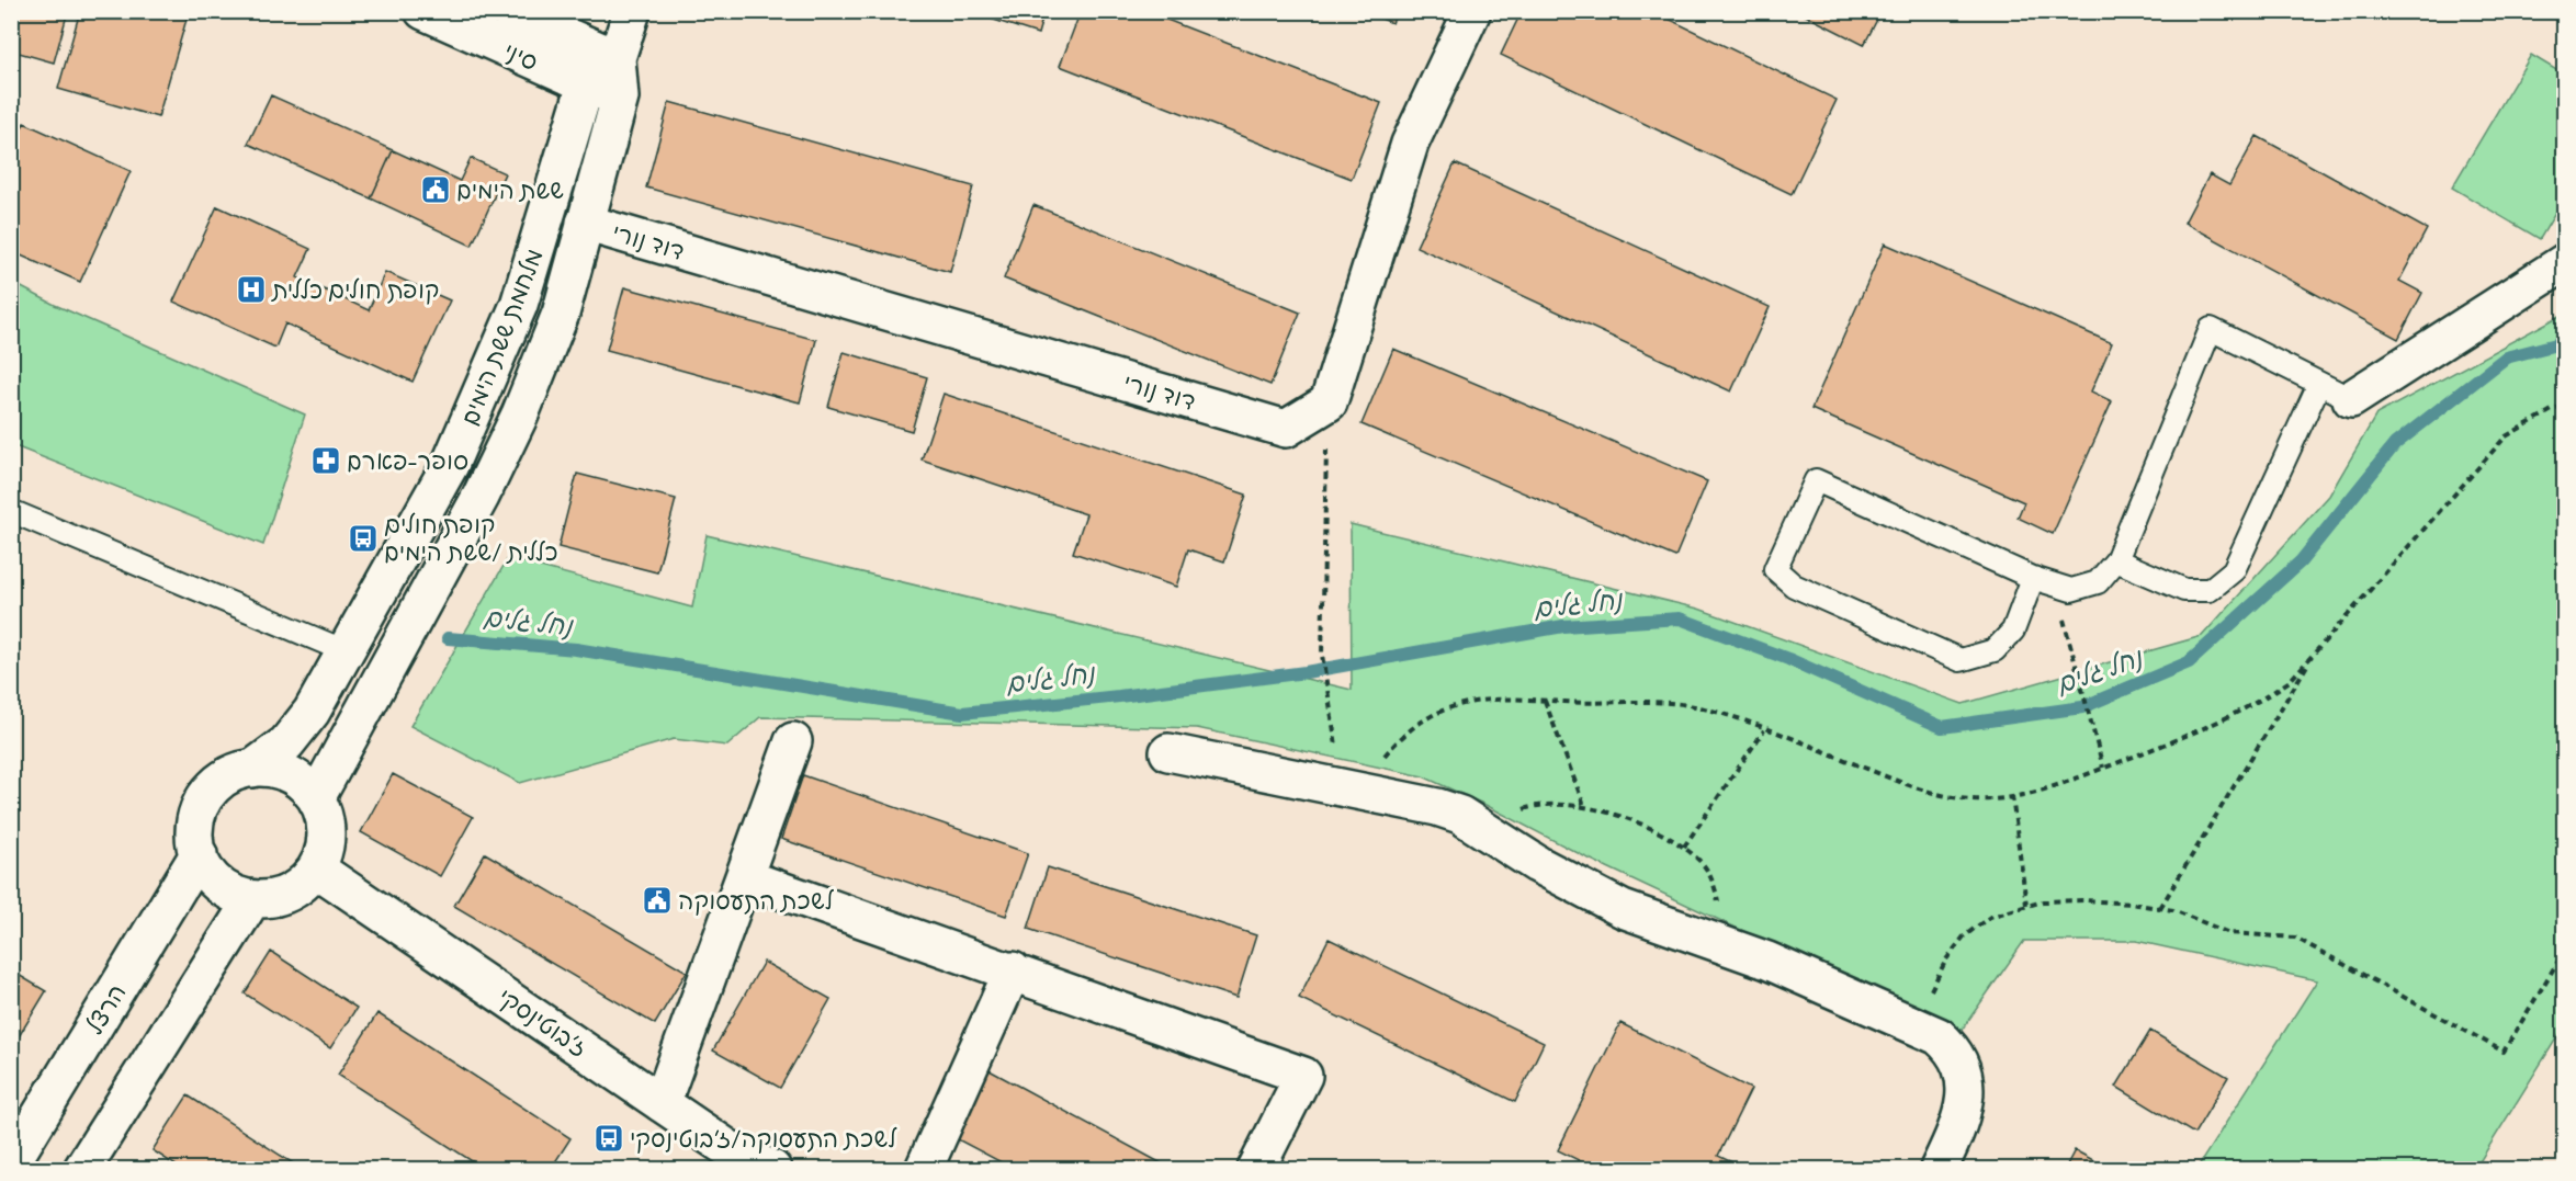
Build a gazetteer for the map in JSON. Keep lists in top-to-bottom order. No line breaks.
{"streets":{"street":["סיני","דוד נורי","מלחמת ששת הימים","הרצל","ז׳בוטינסקי"]},"crossings":[["סיני","מלחמת ששת הימים"],["דוד נורי","מלחמת ששת הימים"],["מלחמת ששת הימים","הרצל"],["מלחמת ששת הימים","ז׳בוטינסקי"],["הרצל","ז׳בוטינסקי"]],"water":["נחל גלים"],"places":{"public building":["ששת הימים","לשכת התעסוקה"],"hospital":["קופת חולים כללית"],"pharmacy":["סופר-פארם"],"bus stop":["קופת חולים כללית /ששת הימים","לשכת התעסוקה/ז׳בוטינסקי"]}}
